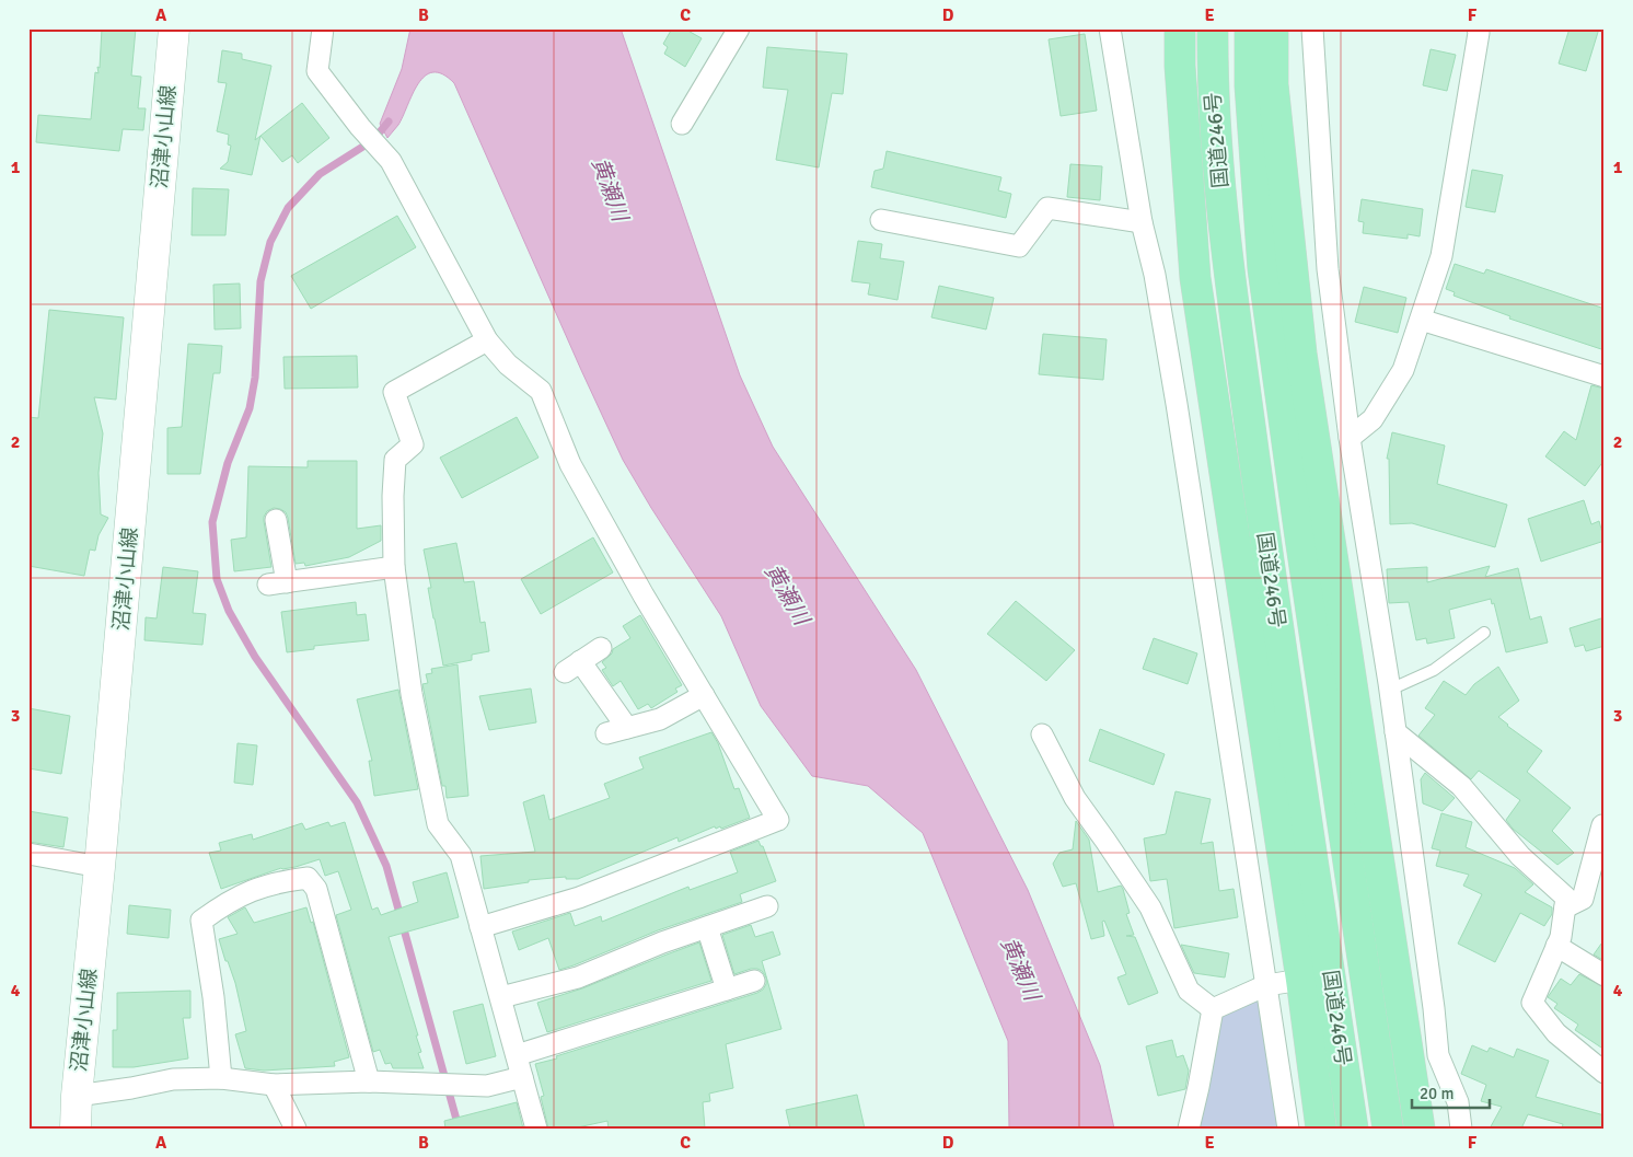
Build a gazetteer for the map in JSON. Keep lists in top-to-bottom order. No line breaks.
{"streets":{"highway":["国道246号"],"main road":["沼津小山線"]},"water":["黄瀬川"],"scale_bar":"20 m","grid":{"columns":["A","B","C","D","E","F"],"rows":["1","2","3","4"]}}
